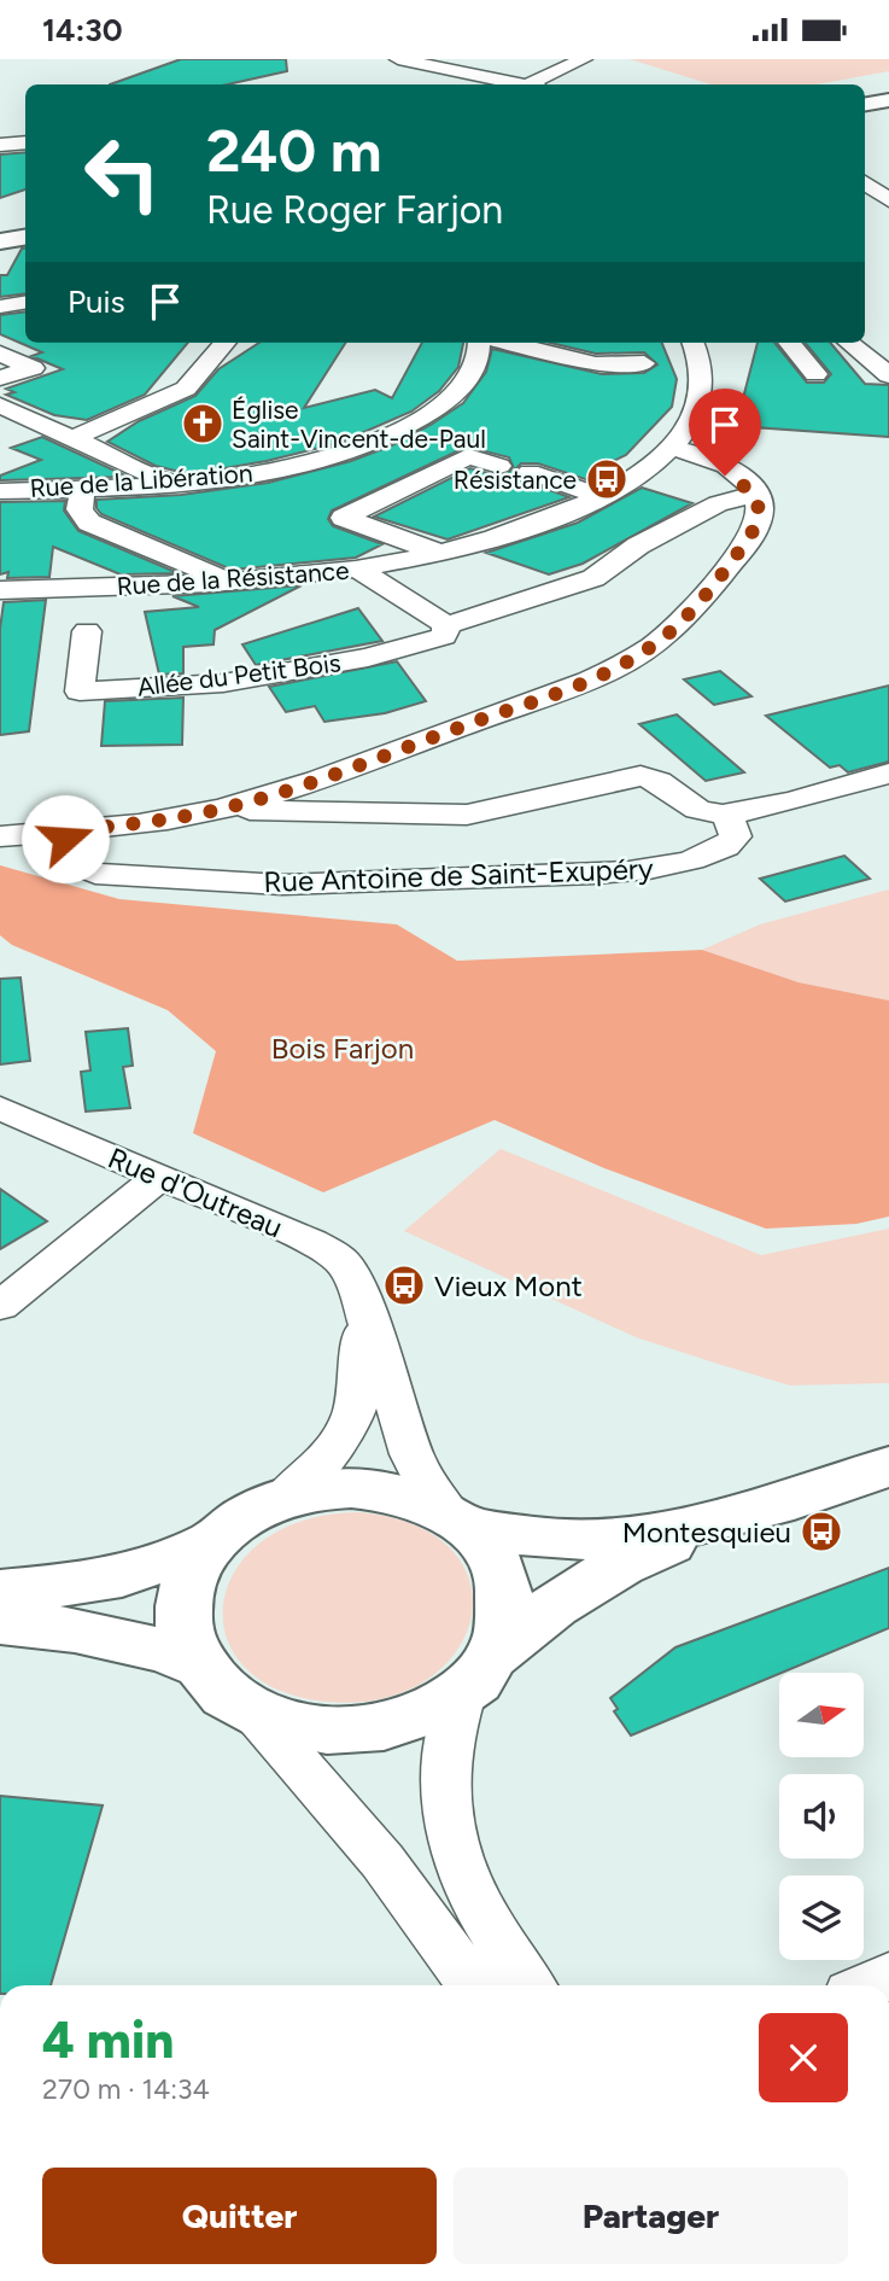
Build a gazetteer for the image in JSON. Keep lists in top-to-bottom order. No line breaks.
{"streets":{"street":["Rue de la Libération","Rue de la Résistance","Allée du Petit Bois","Rue Antoine de Saint-Exupéry","Rue d'Outreau"]},"parks":["Bois Farjon"],"places":{"church":["Église Saint-Vincent-de-Paul"],"bus stop":["Résistance","Vieux Mont","Montesquieu"]},"north":"right","page":{"status":"14:30","turn":["240 m","Rue Roger Farjon"],"then":"Puis","heading":["4 min","270 m · 14:34"],"buttons":["Quitter","Partager"]}}
